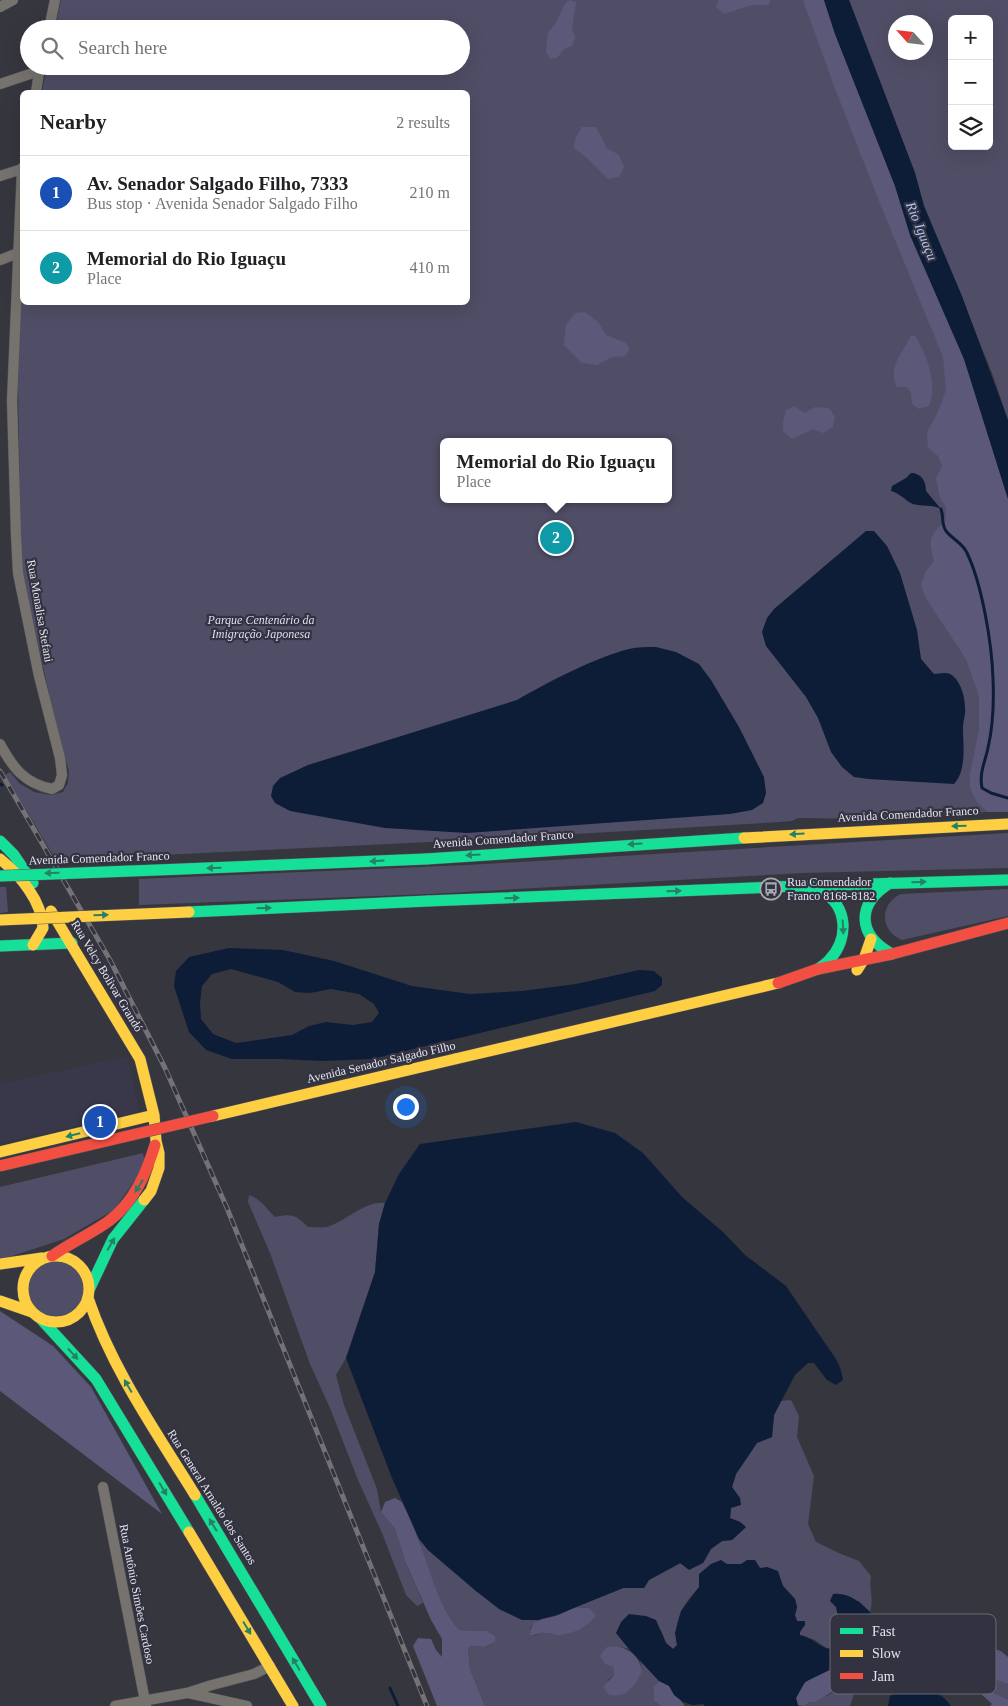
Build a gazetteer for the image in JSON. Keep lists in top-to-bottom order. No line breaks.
{"streets":{"main road":["Avenida Comendador Franco","Rua Velcy Bolivar Grandó","Avenida Senador Salgado Filho","Rua General Arnaldo dos Santos"],"street":["Rua Monalisa Stefani","Rua Antônio Simões Cardoso"]},"crossings":[["Rua Velcy Bolivar Grandó","Rua General Arnaldo dos Santos"]],"water":["Rio Iguaçu"],"parks":["Parque Centenário da Imigração Japonesa"],"places":{"bus stop":["Rua Comendador Franco 8168-8182"]},"legend":["Fast","Slow","Jam"],"north":"top left","page":{"map_buttons":["+","−"],"search":"Search here","heading":["Nearby","2 results"],"list":[{"mark":"1","name":"Av. Senador Salgado Filho, 7333","note":"Bus stop · Avenida Senador Salgado Filho","value":"210 m"},{"mark":"2","name":"Memorial do Rio Iguaçu","note":"Place","value":"410 m"}],"popup":["Memorial do Rio Iguaçu","Place"],"pins":["2","1"]}}
